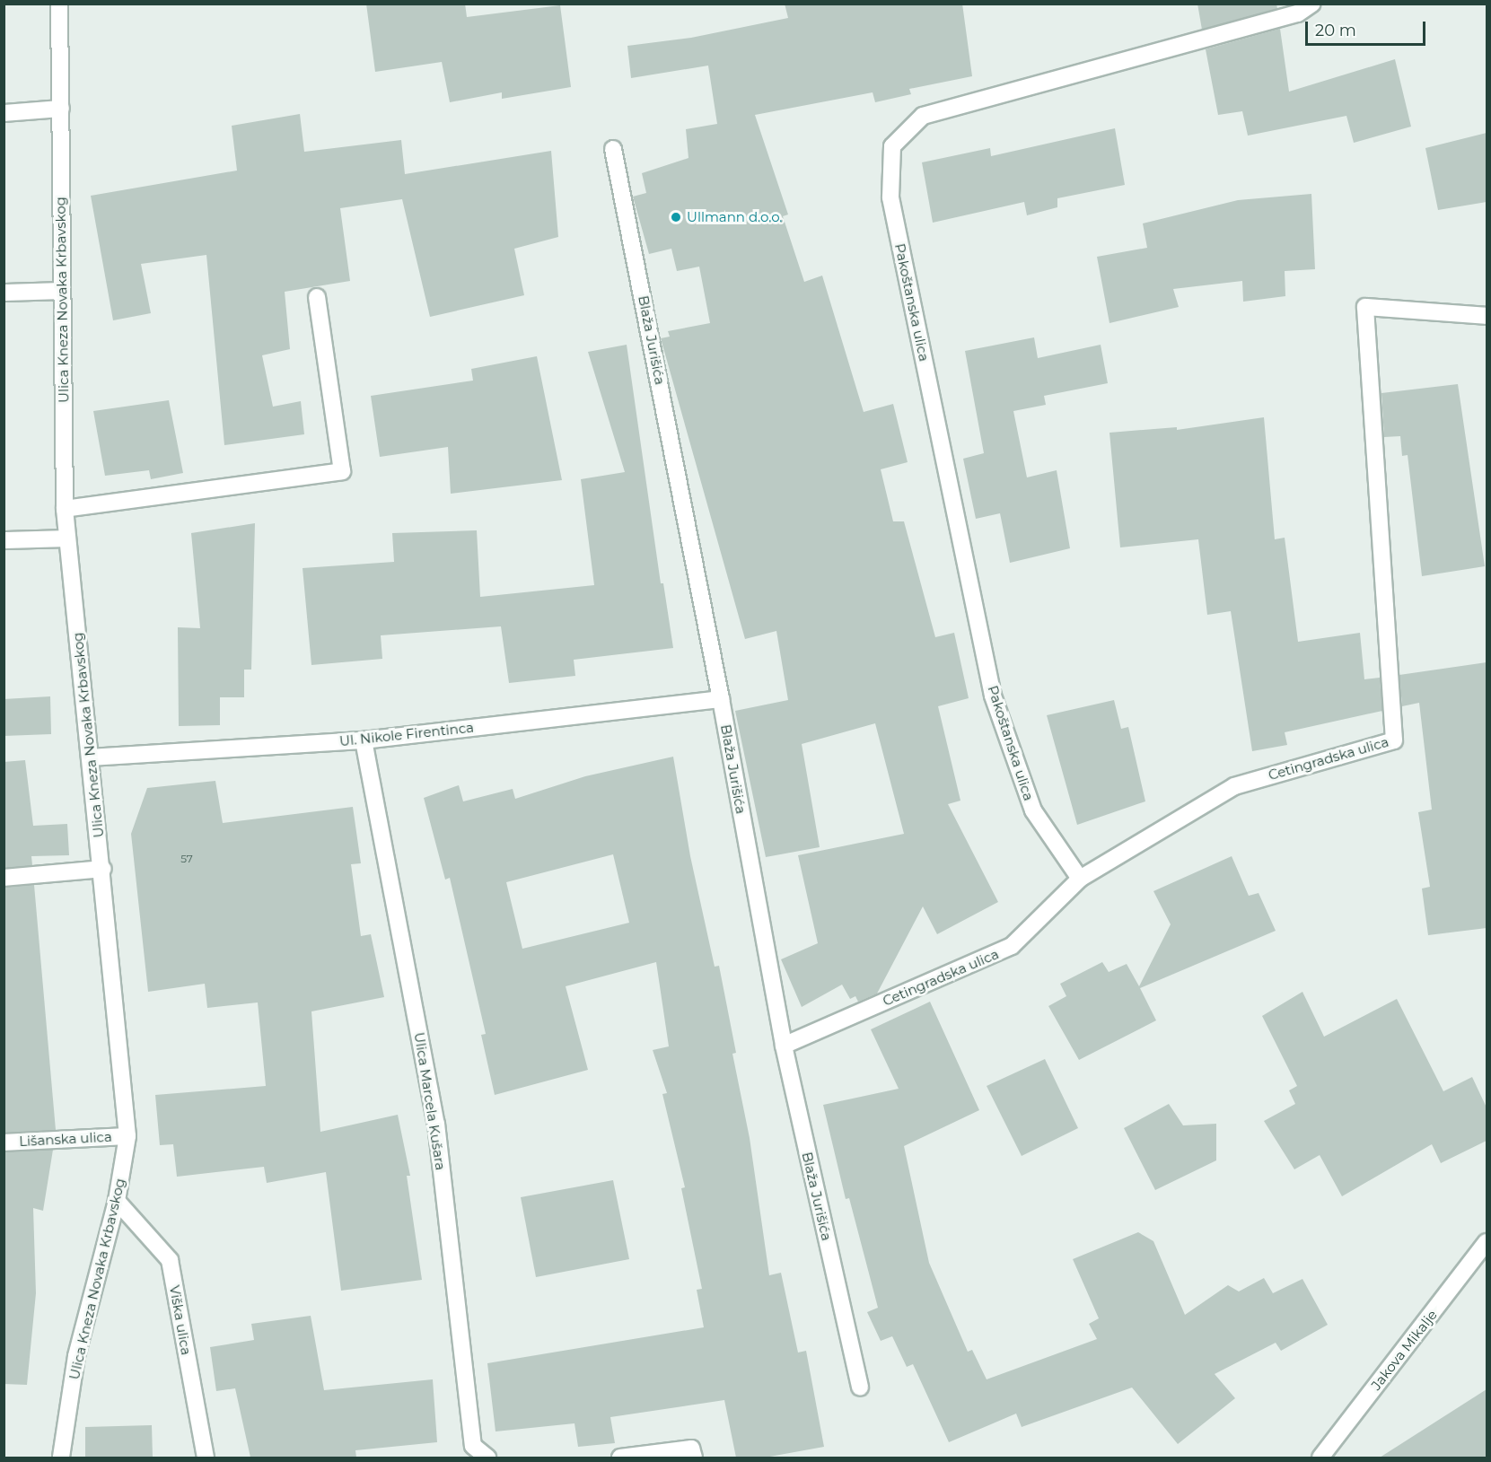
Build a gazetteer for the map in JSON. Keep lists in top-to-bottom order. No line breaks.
{"streets":{"street":["Ulica Kneza Novaka Krbavskog","Pakoštanska ulica","Blaža Jurišića","Ul. Nikole Firentinca","Cetingradska ulica","Ulica Marcela Kušara","Lišanska ulica","Viška ulica","Jakova Mikalje"]},"crossings":[["Ulica Kneza Novaka Krbavskog","Ul. Nikole Firentinca"],["Ulica Kneza Novaka Krbavskog","Lišanska ulica"],["Ulica Kneza Novaka Krbavskog","Viška ulica"],["Pakoštanska ulica","Cetingradska ulica"],["Blaža Jurišića","Ul. Nikole Firentinca"],["Blaža Jurišića","Cetingradska ulica"],["Ul. Nikole Firentinca","Ulica Marcela Kušara"]],"places":["Ullmann d.o.o."],"house_numbers":["57"],"scale_bar":"20 m"}
